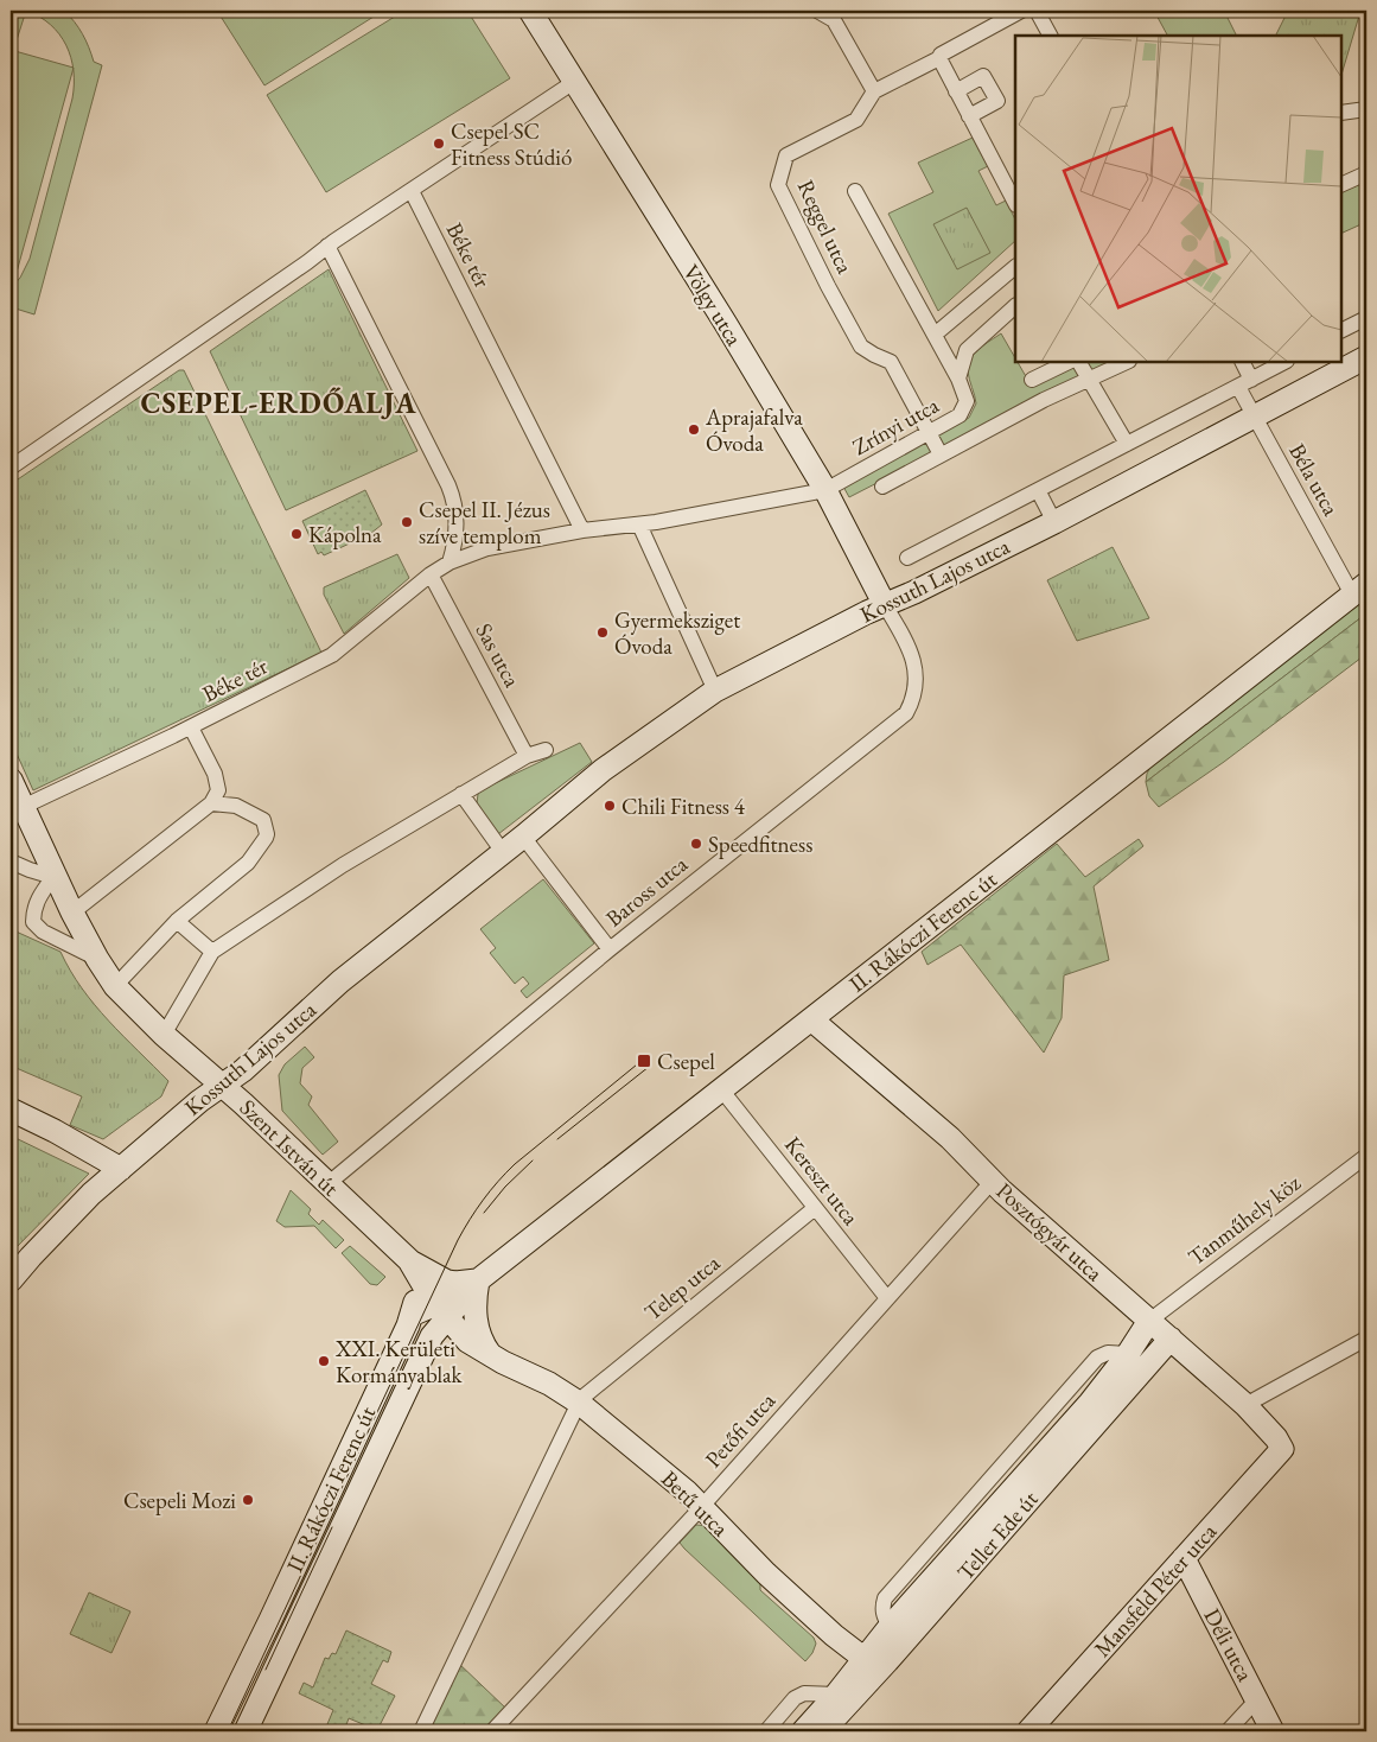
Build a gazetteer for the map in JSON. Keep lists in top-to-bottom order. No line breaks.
{"streets":{"street":["Reggel utca","Béke tér","Völgy utca","Zrínyi utca","Béla utca","Kossuth Lajos utca","Sas utca","Baross utca","II. Rákóczi Ferenc út","Szent István út","Kereszt utca","Tanműhely köz","Posztógyár utca","Telep utca","Petőfi utca","Betű utca","Teller Ede út","Mansfeld Péter utca","Déli utca"]},"crossings":[["Reggel utca","Zrínyi utca"],["Béke tér","Völgy utca"],["Béke tér","Zrínyi utca"],["Béke tér","Sas utca"],["Béke tér","Szent István út"],["Völgy utca","Zrínyi utca"],["Völgy utca","Kossuth Lajos utca"],["Völgy utca","Baross utca"],["Béla utca","Kossuth Lajos utca"],["Béla utca","II. Rákóczi Ferenc út"],["Kossuth Lajos utca","Baross utca"],["Kossuth Lajos utca","Szent István út"],["Baross utca","Szent István út"],["II. Rákóczi Ferenc út","Szent István út"],["II. Rákóczi Ferenc út","Kereszt utca"],["II. Rákóczi Ferenc út","Posztógyár utca"],["II. Rákóczi Ferenc út","Betű utca"],["Szent István út","Betű utca"],["Kereszt utca","Telep utca"],["Kereszt utca","Petőfi utca"],["Tanműhely köz","Posztógyár utca"],["Tanműhely köz","Teller Ede út"],["Posztógyár utca","Petőfi utca"],["Posztógyár utca","Teller Ede út"],["Posztógyár utca","Mansfeld Péter utca"],["Telep utca","Betű utca"],["Petőfi utca","Betű utca"],["Betű utca","Teller Ede út"],["Mansfeld Péter utca","Déli utca"]],"districts":["CSEPEL-ERDŐALJA"],"places":{"other":["Csepel SC Fitness Stúdió","Aprajafalva Óvoda","Csepel II. Jézus szíve templom","Kápolna","Gyermeksziget Óvoda","Chili Fitness 4","Speedfitness","XXI. Kerületi Kormányablak","Csepeli Mozi"],"transit":["Csepel"]}}
